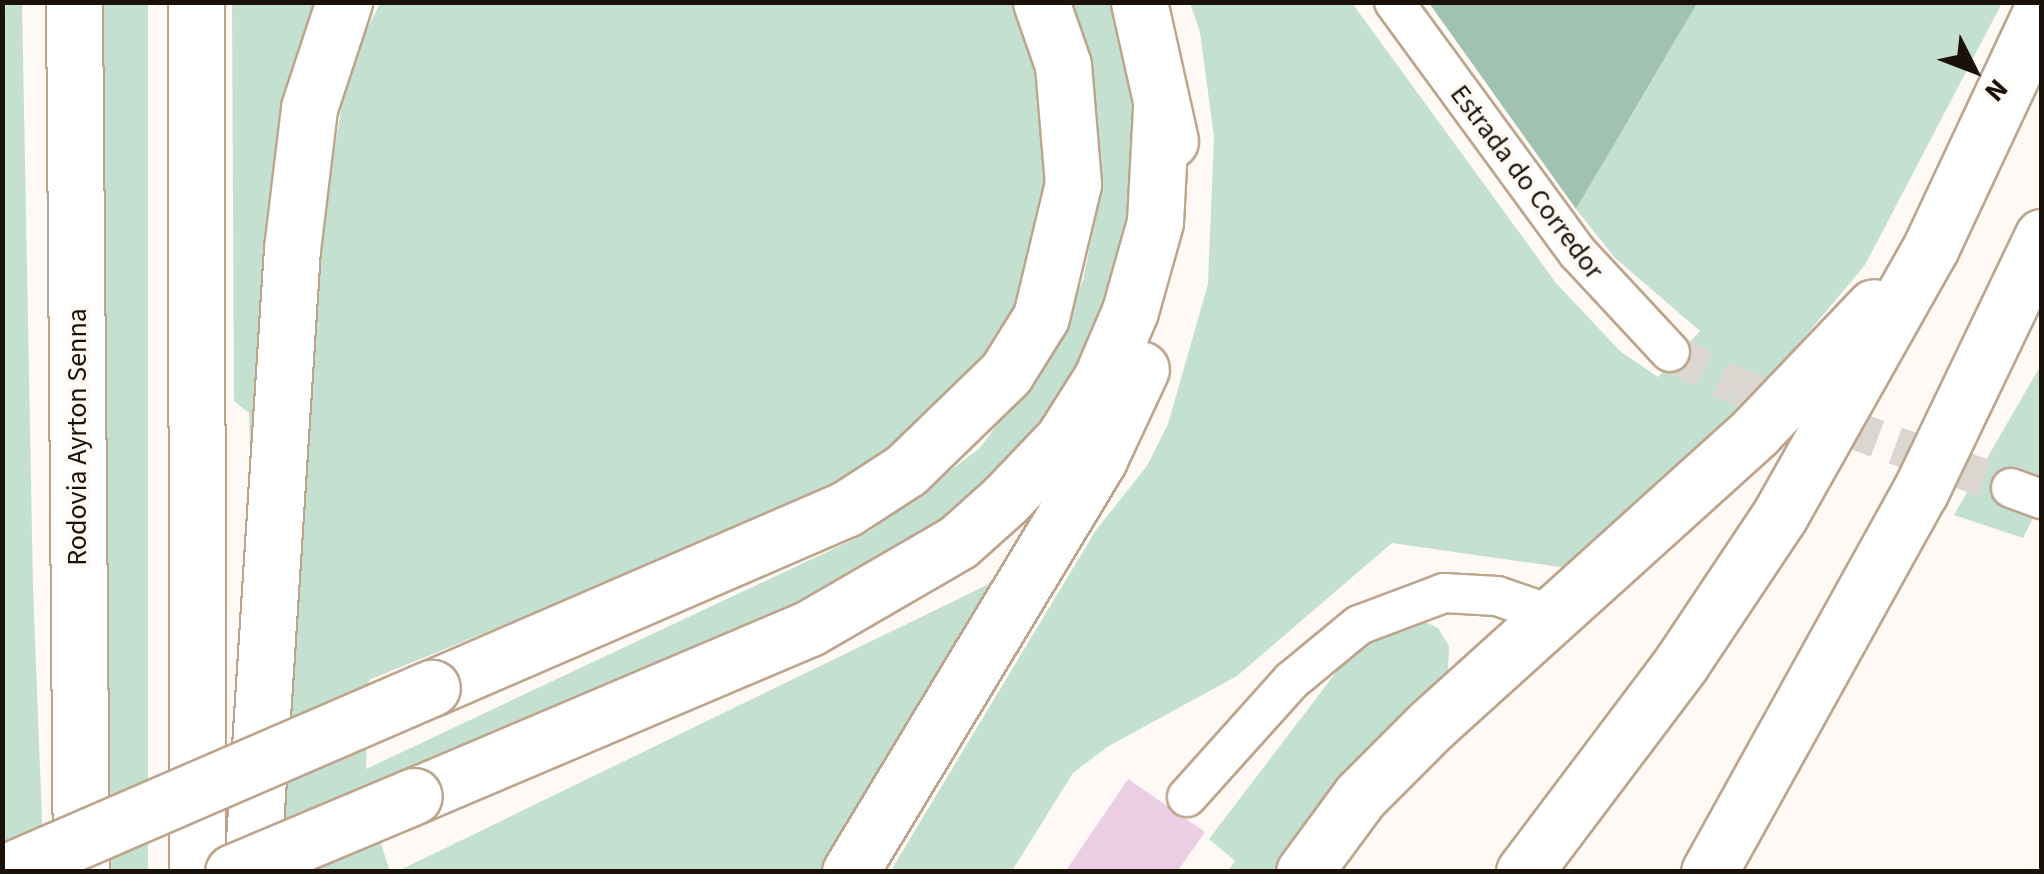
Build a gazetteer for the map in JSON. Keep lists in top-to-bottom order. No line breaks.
{"streets":{"highway":["Rodovia Ayrton Senna"],"street":["Estrada do Corredor"]},"north":"bottom right"}
